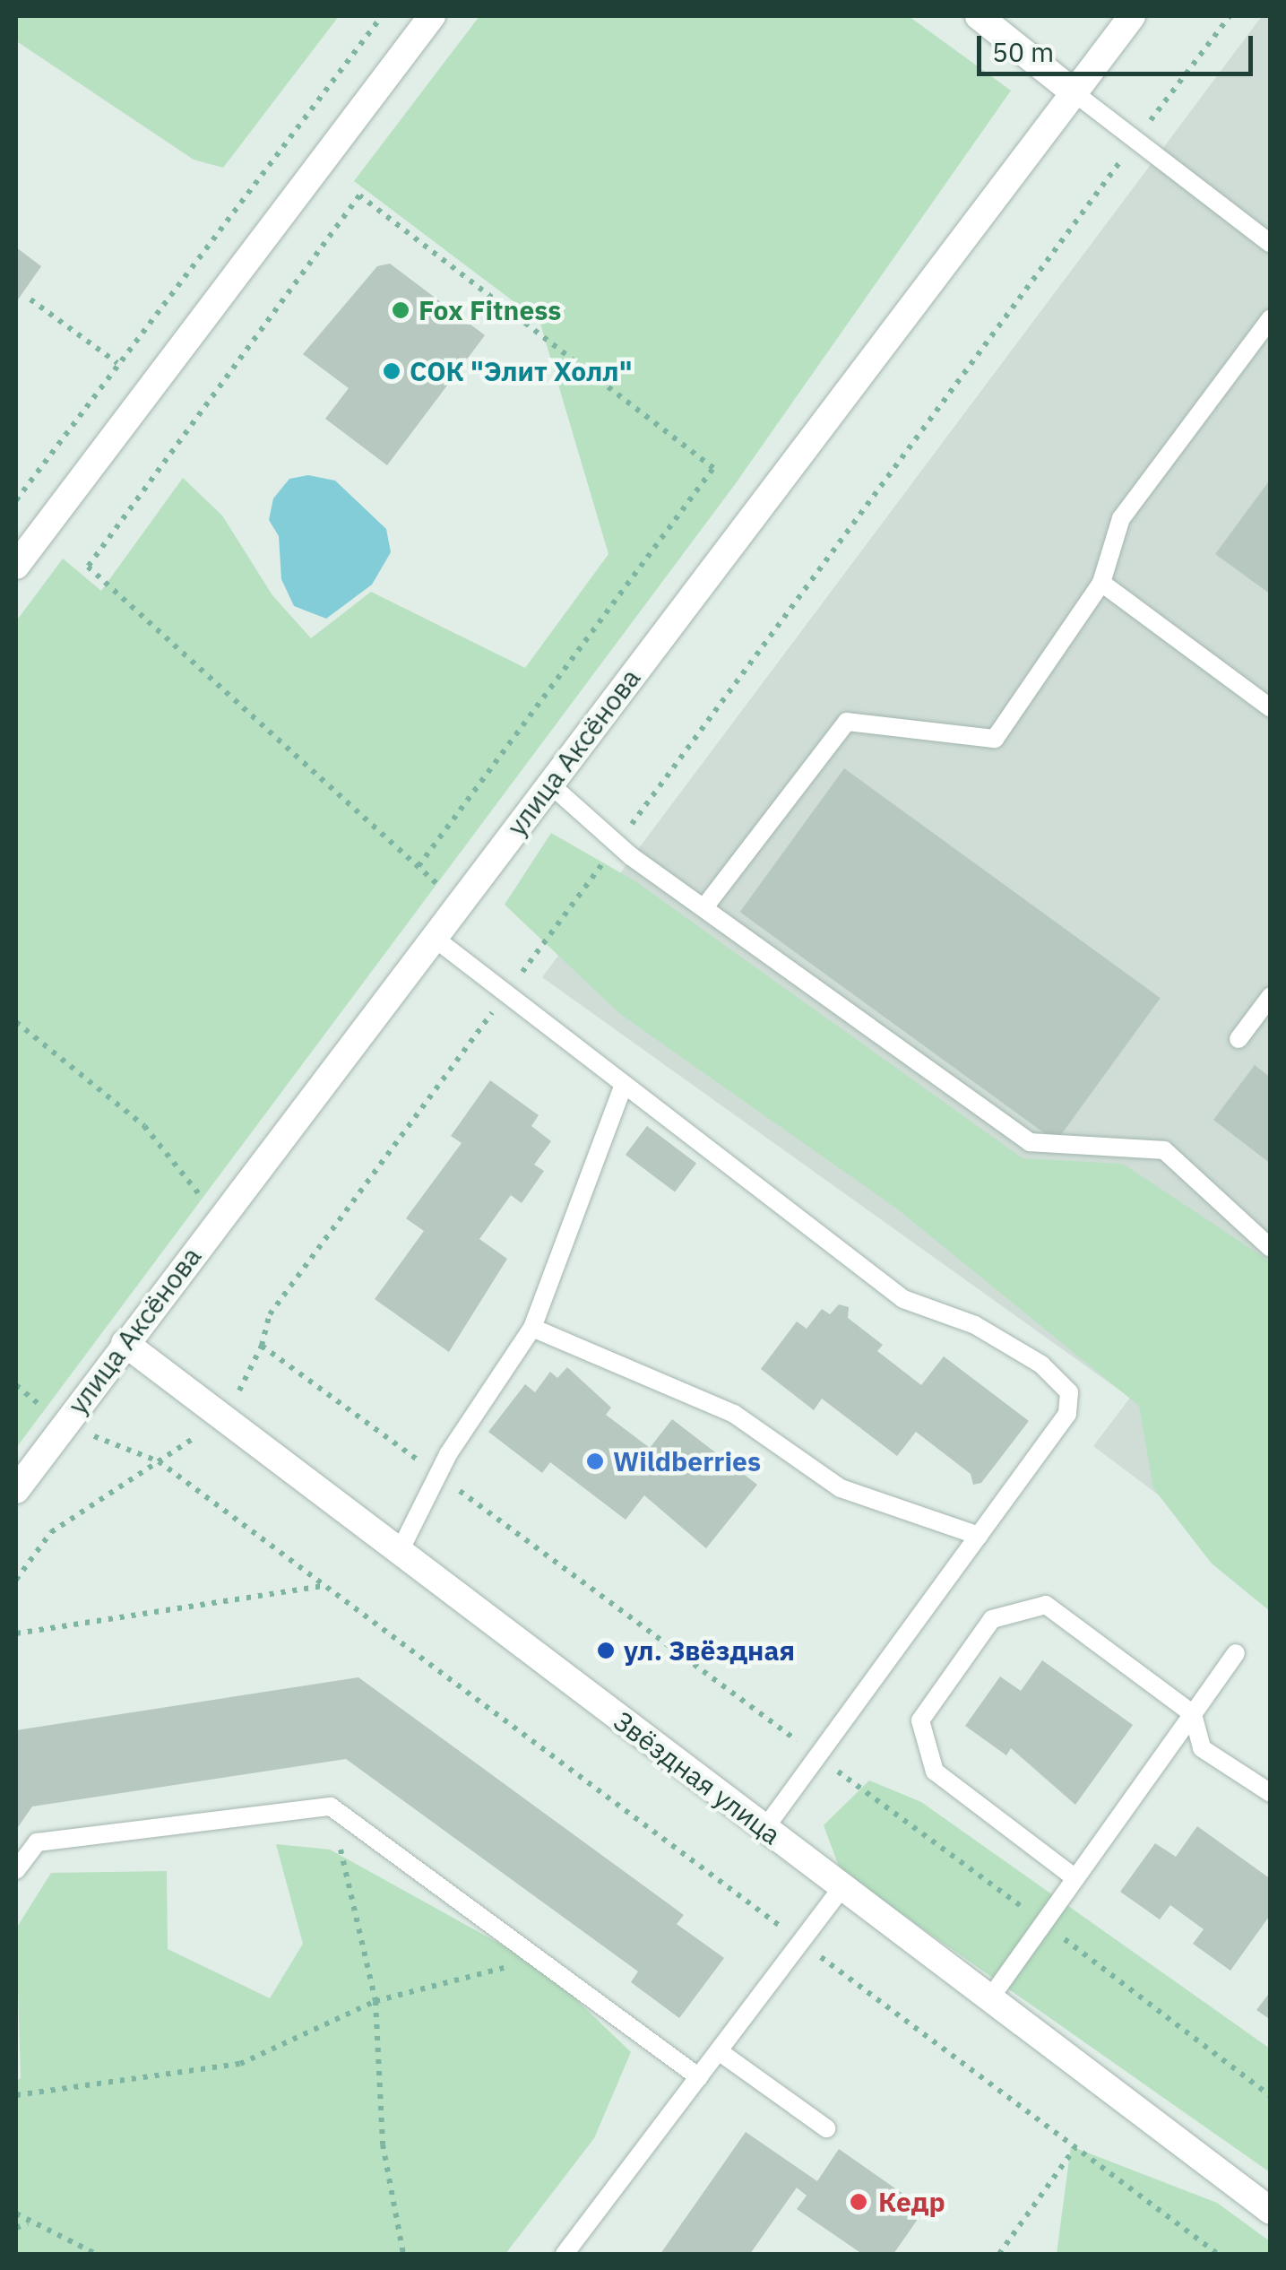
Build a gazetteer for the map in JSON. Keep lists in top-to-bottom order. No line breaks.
{"streets":{"street":["улица Аксёнова","Звёздная улица"]},"crossings":[["улица Аксёнова","Звёздная улица"]],"places":["Fox Fitness","СОК \"Элит Холл\"","Wildberries","ул. Звёздная","Кедр"],"scale_bar":"50 m"}
